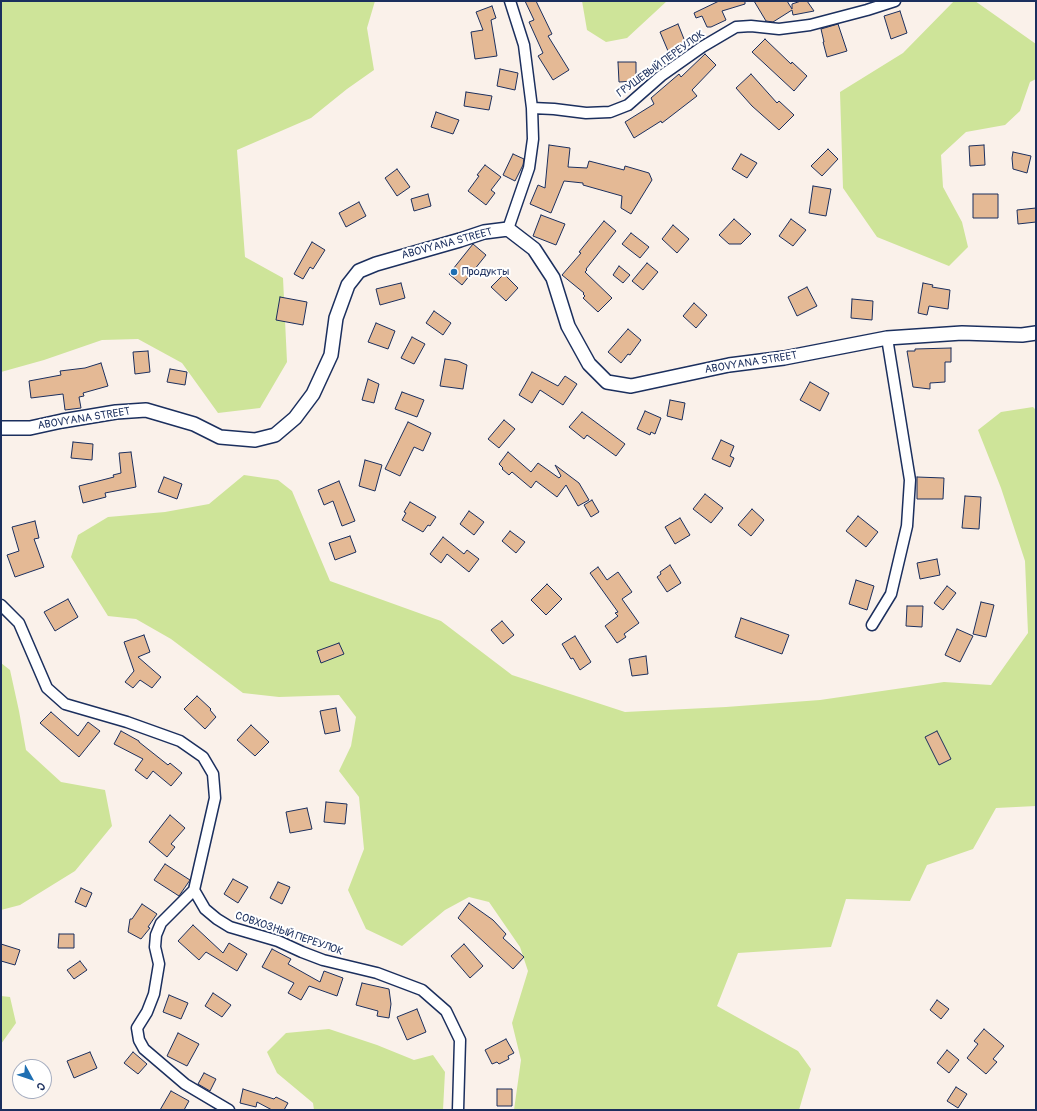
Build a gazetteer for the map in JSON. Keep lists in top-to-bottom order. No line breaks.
{"streets":{"street":["ГРУШЕВЫЙ ПЕРЕУЛОК","ABOVYANA STREET","СОВХОЗНЫЙ ПЕРЕУЛОК"]},"places":["Продукты"],"north":"bottom right"}
